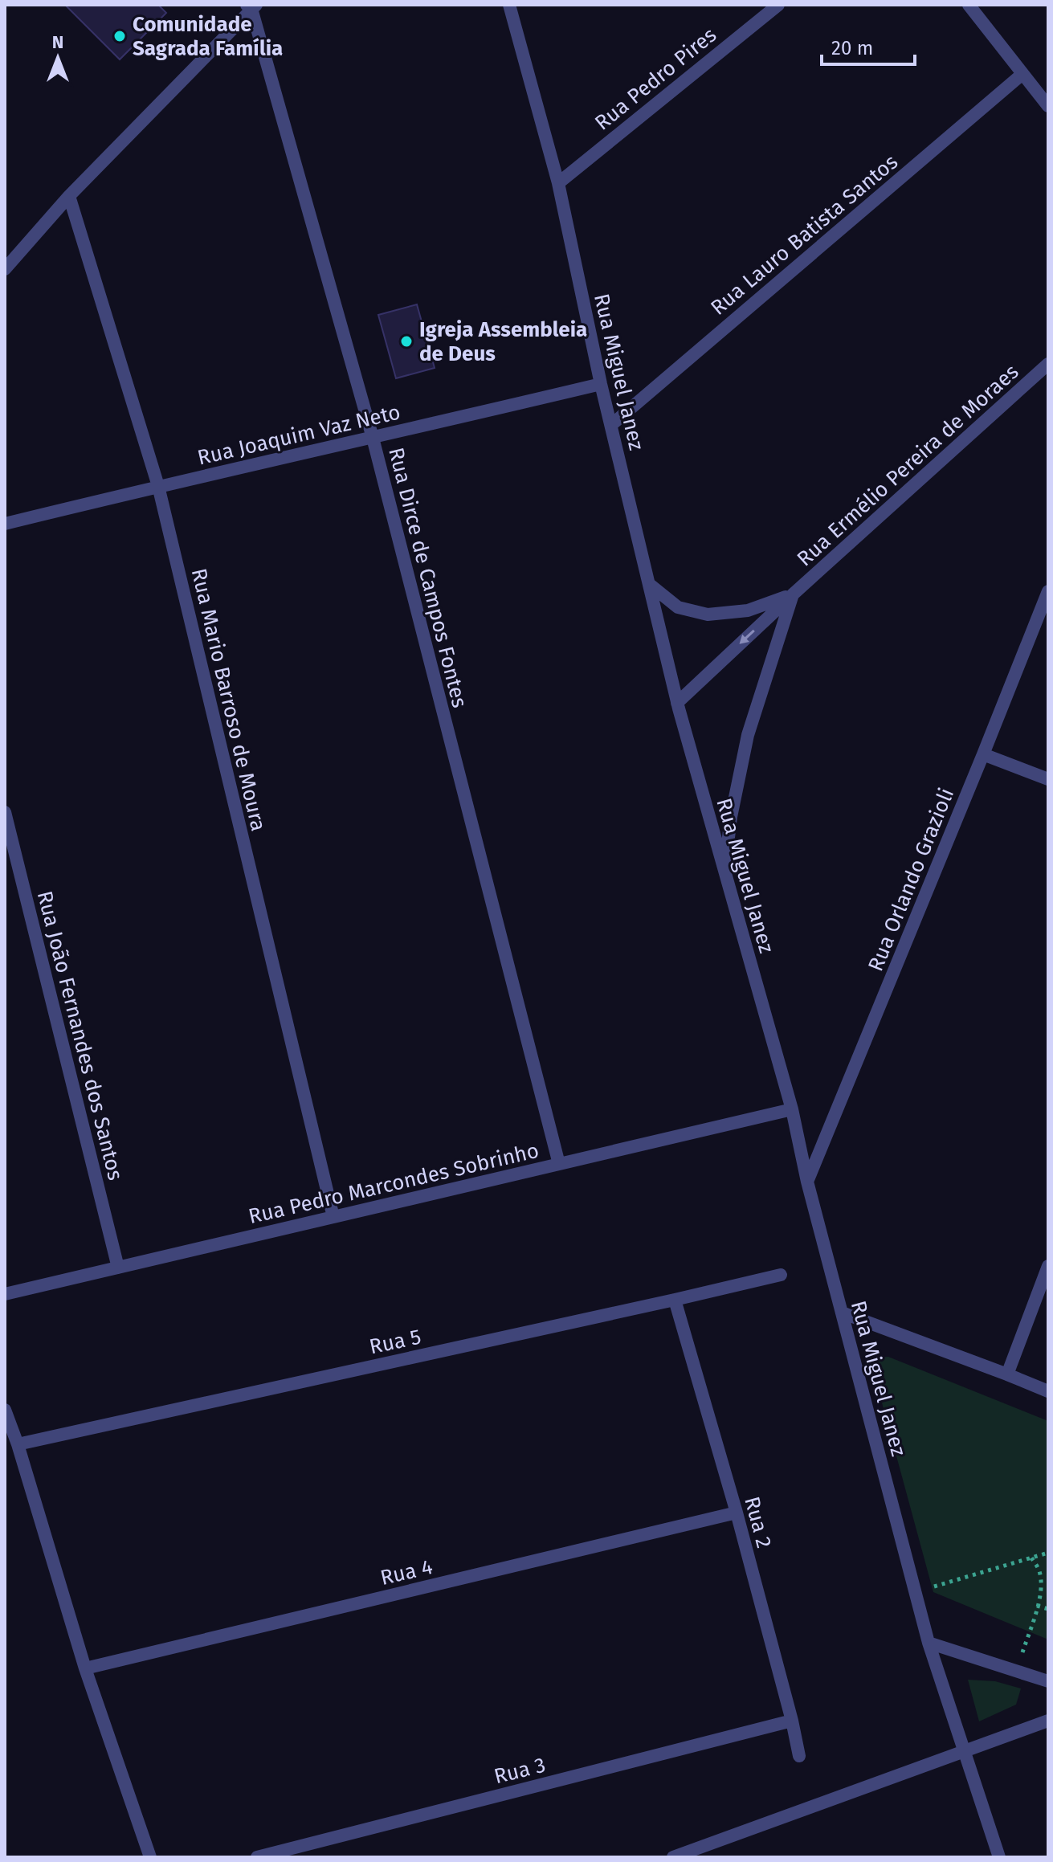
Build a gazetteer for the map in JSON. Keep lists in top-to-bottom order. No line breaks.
{"streets":{"street":["Rua Pedro Pires","Rua Lauro Batista Santos","Rua Miguel Janez","Rua Joaquim Vaz Neto","Rua Ermélio Pereira de Moraes","Rua Dirce de Campos Fontes","Rua Mario Barroso de Moura","Rua Orlando Grazioli","Rua João Fernandes dos Santos","Rua Pedro Marcondes Sobrinho","Rua 5","Rua 2","Rua 4","Rua 3"]},"crossings":[["Rua Pedro Pires","Rua Miguel Janez"],["Rua Lauro Batista Santos","Rua Miguel Janez"],["Rua Miguel Janez","Rua Joaquim Vaz Neto"],["Rua Miguel Janez","Rua Ermélio Pereira de Moraes"],["Rua Miguel Janez","Rua Orlando Grazioli"],["Rua Miguel Janez","Rua Pedro Marcondes Sobrinho"],["Rua Joaquim Vaz Neto","Rua Dirce de Campos Fontes"],["Rua Joaquim Vaz Neto","Rua Mario Barroso de Moura"],["Rua Dirce de Campos Fontes","Rua Pedro Marcondes Sobrinho"],["Rua Mario Barroso de Moura","Rua Pedro Marcondes Sobrinho"],["Rua João Fernandes dos Santos","Rua Pedro Marcondes Sobrinho"],["Rua 5","Rua 2"],["Rua 2","Rua 4"],["Rua 2","Rua 3"]],"places":["Comunidade Sagrada Família","Igreja Assembleia de Deus"],"scale_bar":"20 m","north":"top"}
